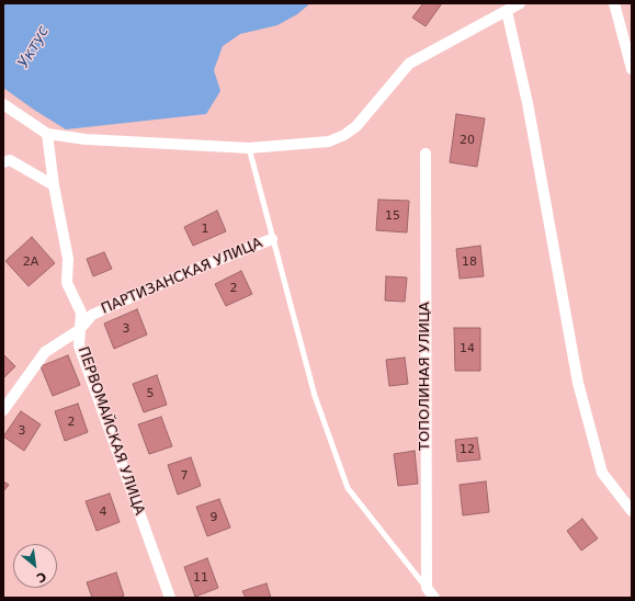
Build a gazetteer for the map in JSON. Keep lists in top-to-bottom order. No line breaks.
{"streets":{"street":["ПАРТИЗАНСКАЯ УЛИЦА","ТОПОЛИНАЯ УЛИЦА","ПЕРВОМАЙСКАЯ УЛИЦА"]},"crossings":[["ПАРТИЗАНСКАЯ УЛИЦА","ПЕРВОМАЙСКАЯ УЛИЦА"]],"water":["Уктус"],"house_numbers":["20","15","1","2А","18","2","3","14","5","2","3","12","7","4","9","11"],"north":"bottom right"}
